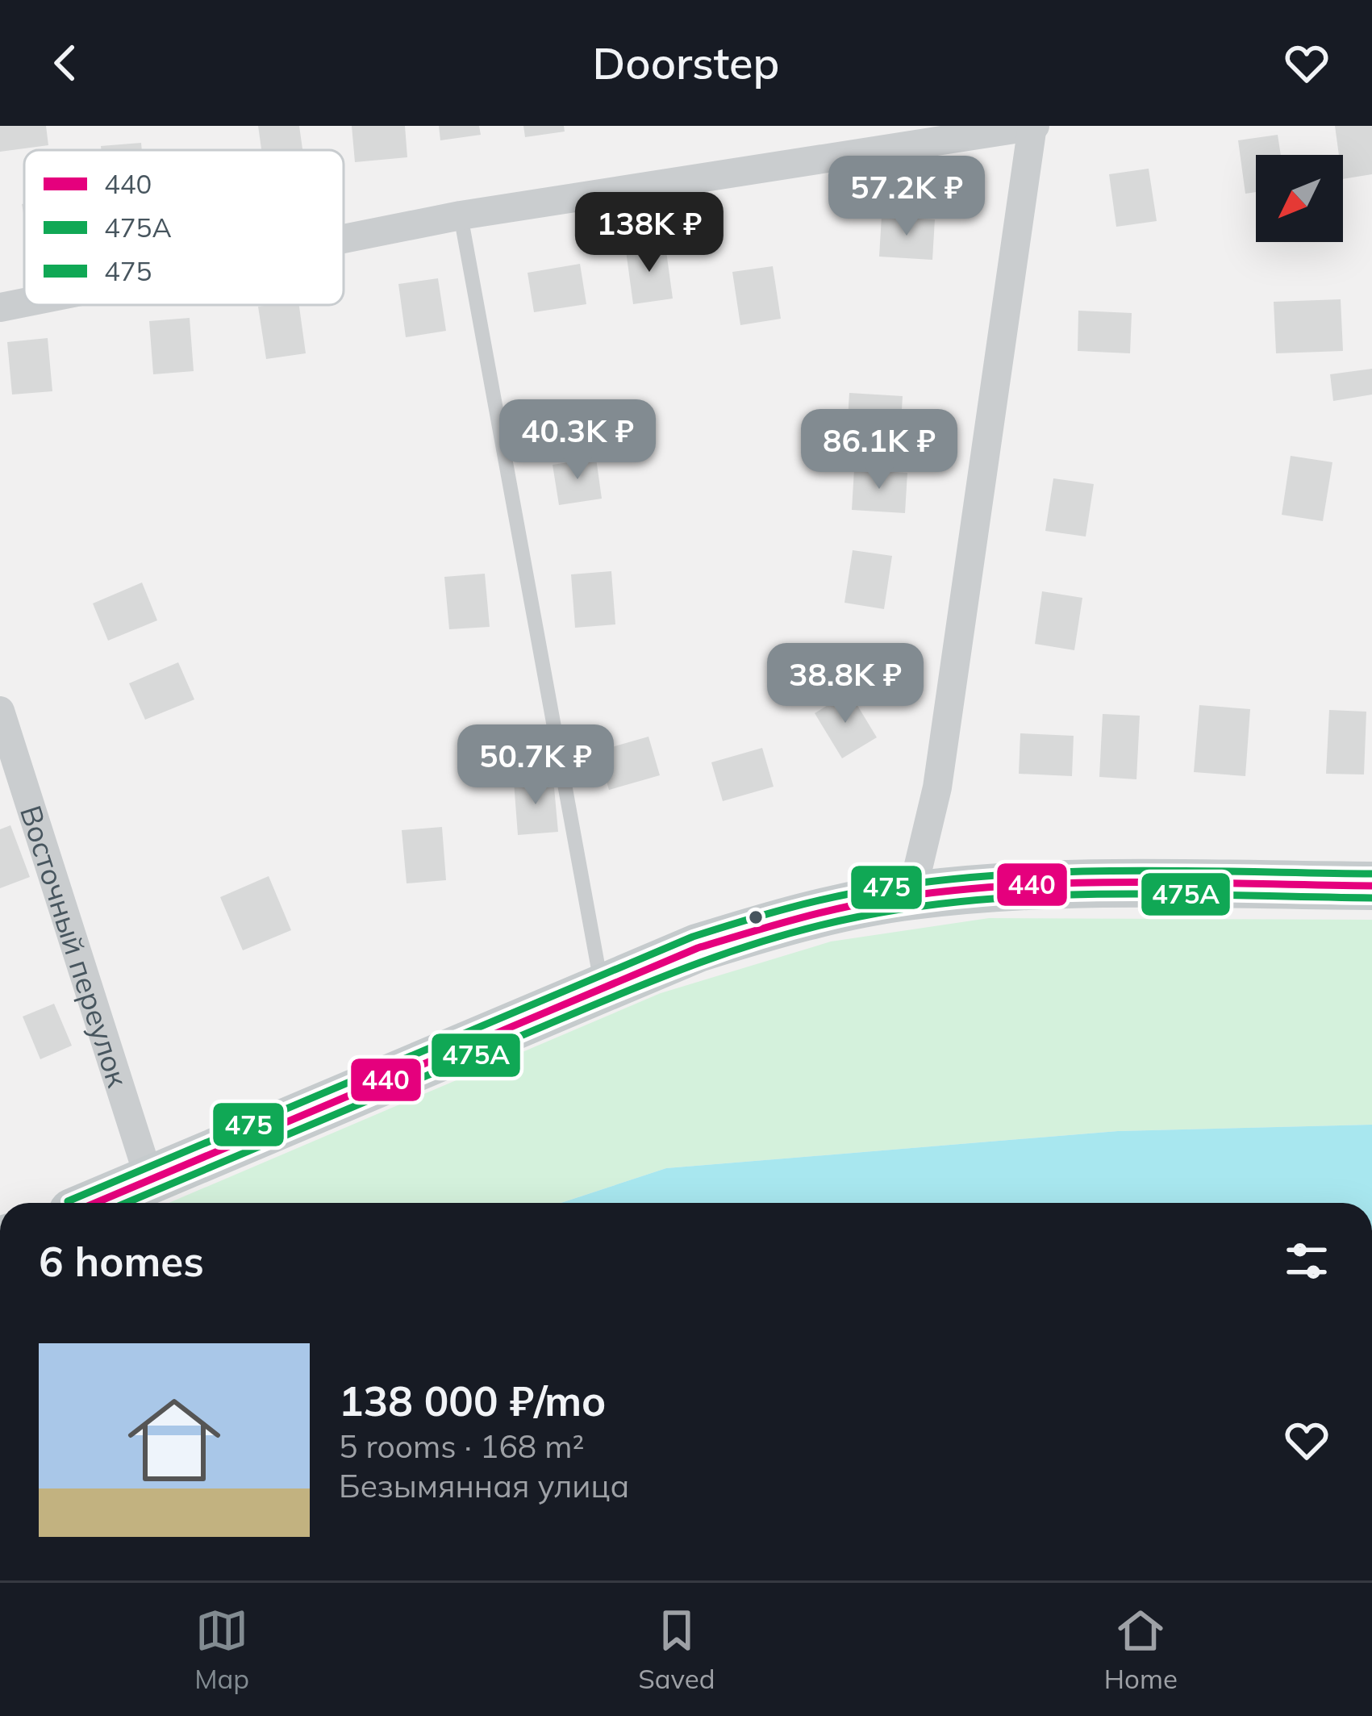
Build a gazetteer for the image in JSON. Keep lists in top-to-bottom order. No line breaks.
{"streets":{"street":["Восточный переулок"]},"lines":["transit line 475","transit line 440","transit line 475А"],"legend":["440","475А","475"],"north":"bottom left","page":{"header":"Doorstep","price":["57.2K ₽","138K ₽","40.3K ₽","86.1K ₽","38.8K ₽","50.7K ₽"],"heading":"6 homes","list":[{"name":"138 000 ₽/mo","note":"5 rooms · 168 m² · Безымянная улица"}],"tabs":["Map","Saved","Home"]}}
